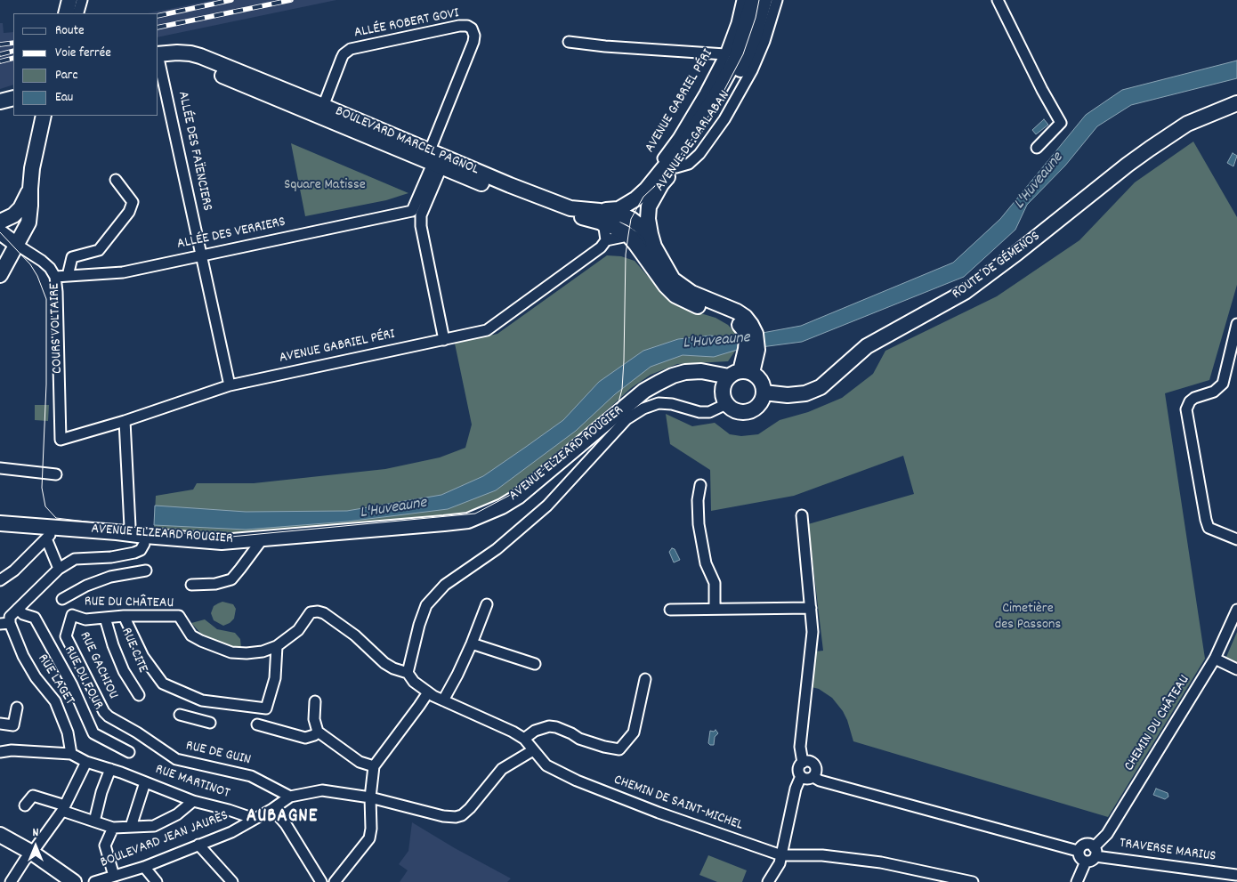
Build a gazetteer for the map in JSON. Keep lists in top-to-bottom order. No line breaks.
{"streets":{"main road":["BOULEVARD MARCEL PAGNOL","AVENUE DE GARLABAN","ROUTE DE GÉMENOS","AVENUE ELZEARD ROUGIER"],"street":["ALLÉE ROBERT GOVI","AVENUE GABRIEL PÉRI","ALLÉE DES FAÏENCIERS","ALLÉE DES VERRIERS","COURS VOLTAIRE","RUE DU CHÂTEAU","RUE CITE","RUE GACHIOU","RUE DU FOUR","RUE LAGET","CHEMIN DU CHÂTEAU","RUE DE GUIN","RUE MARTINOT","CHEMIN DE SAINT-MICHEL","BOULEVARD JEAN JAURÈS","TRAVERSE MARIUS"]},"crossings":[["ALLÉE ROBERT GOVI","AVENUE GABRIEL PÉRI"],["ALLÉE ROBERT GOVI","BOULEVARD MARCEL PAGNOL"],["ALLÉE ROBERT GOVI","ALLÉE DES VERRIERS"],["AVENUE GABRIEL PÉRI","AVENUE DE GARLABAN"],["AVENUE GABRIEL PÉRI","ALLÉE DES FAÏENCIERS"],["AVENUE GABRIEL PÉRI","COURS VOLTAIRE"],["BOULEVARD MARCEL PAGNOL","AVENUE DE GARLABAN"],["ALLÉE DES FAÏENCIERS","ALLÉE DES VERRIERS"],["ALLÉE DES VERRIERS","COURS VOLTAIRE"],["ROUTE DE GÉMENOS","AVENUE ELZEARD ROUGIER"],["RUE DU CHÂTEAU","RUE CITE"],["RUE DU CHÂTEAU","RUE GACHIOU"],["RUE DU CHÂTEAU","CHEMIN DE SAINT-MICHEL"],["RUE GACHIOU","RUE DE GUIN"],["RUE LAGET","RUE MARTINOT"],["CHEMIN DU CHÂTEAU","TRAVERSE MARIUS"],["RUE DE GUIN","BOULEVARD JEAN JAURÈS"],["RUE MARTINOT","BOULEVARD JEAN JAURÈS"]],"districts":["AUBAGNE"],"water":["L'Huveaune"],"parks":["Square Matisse","Cimetière des Passons"],"legend":["Route","Voie ferrée","Parc","Eau"],"north":"top"}
